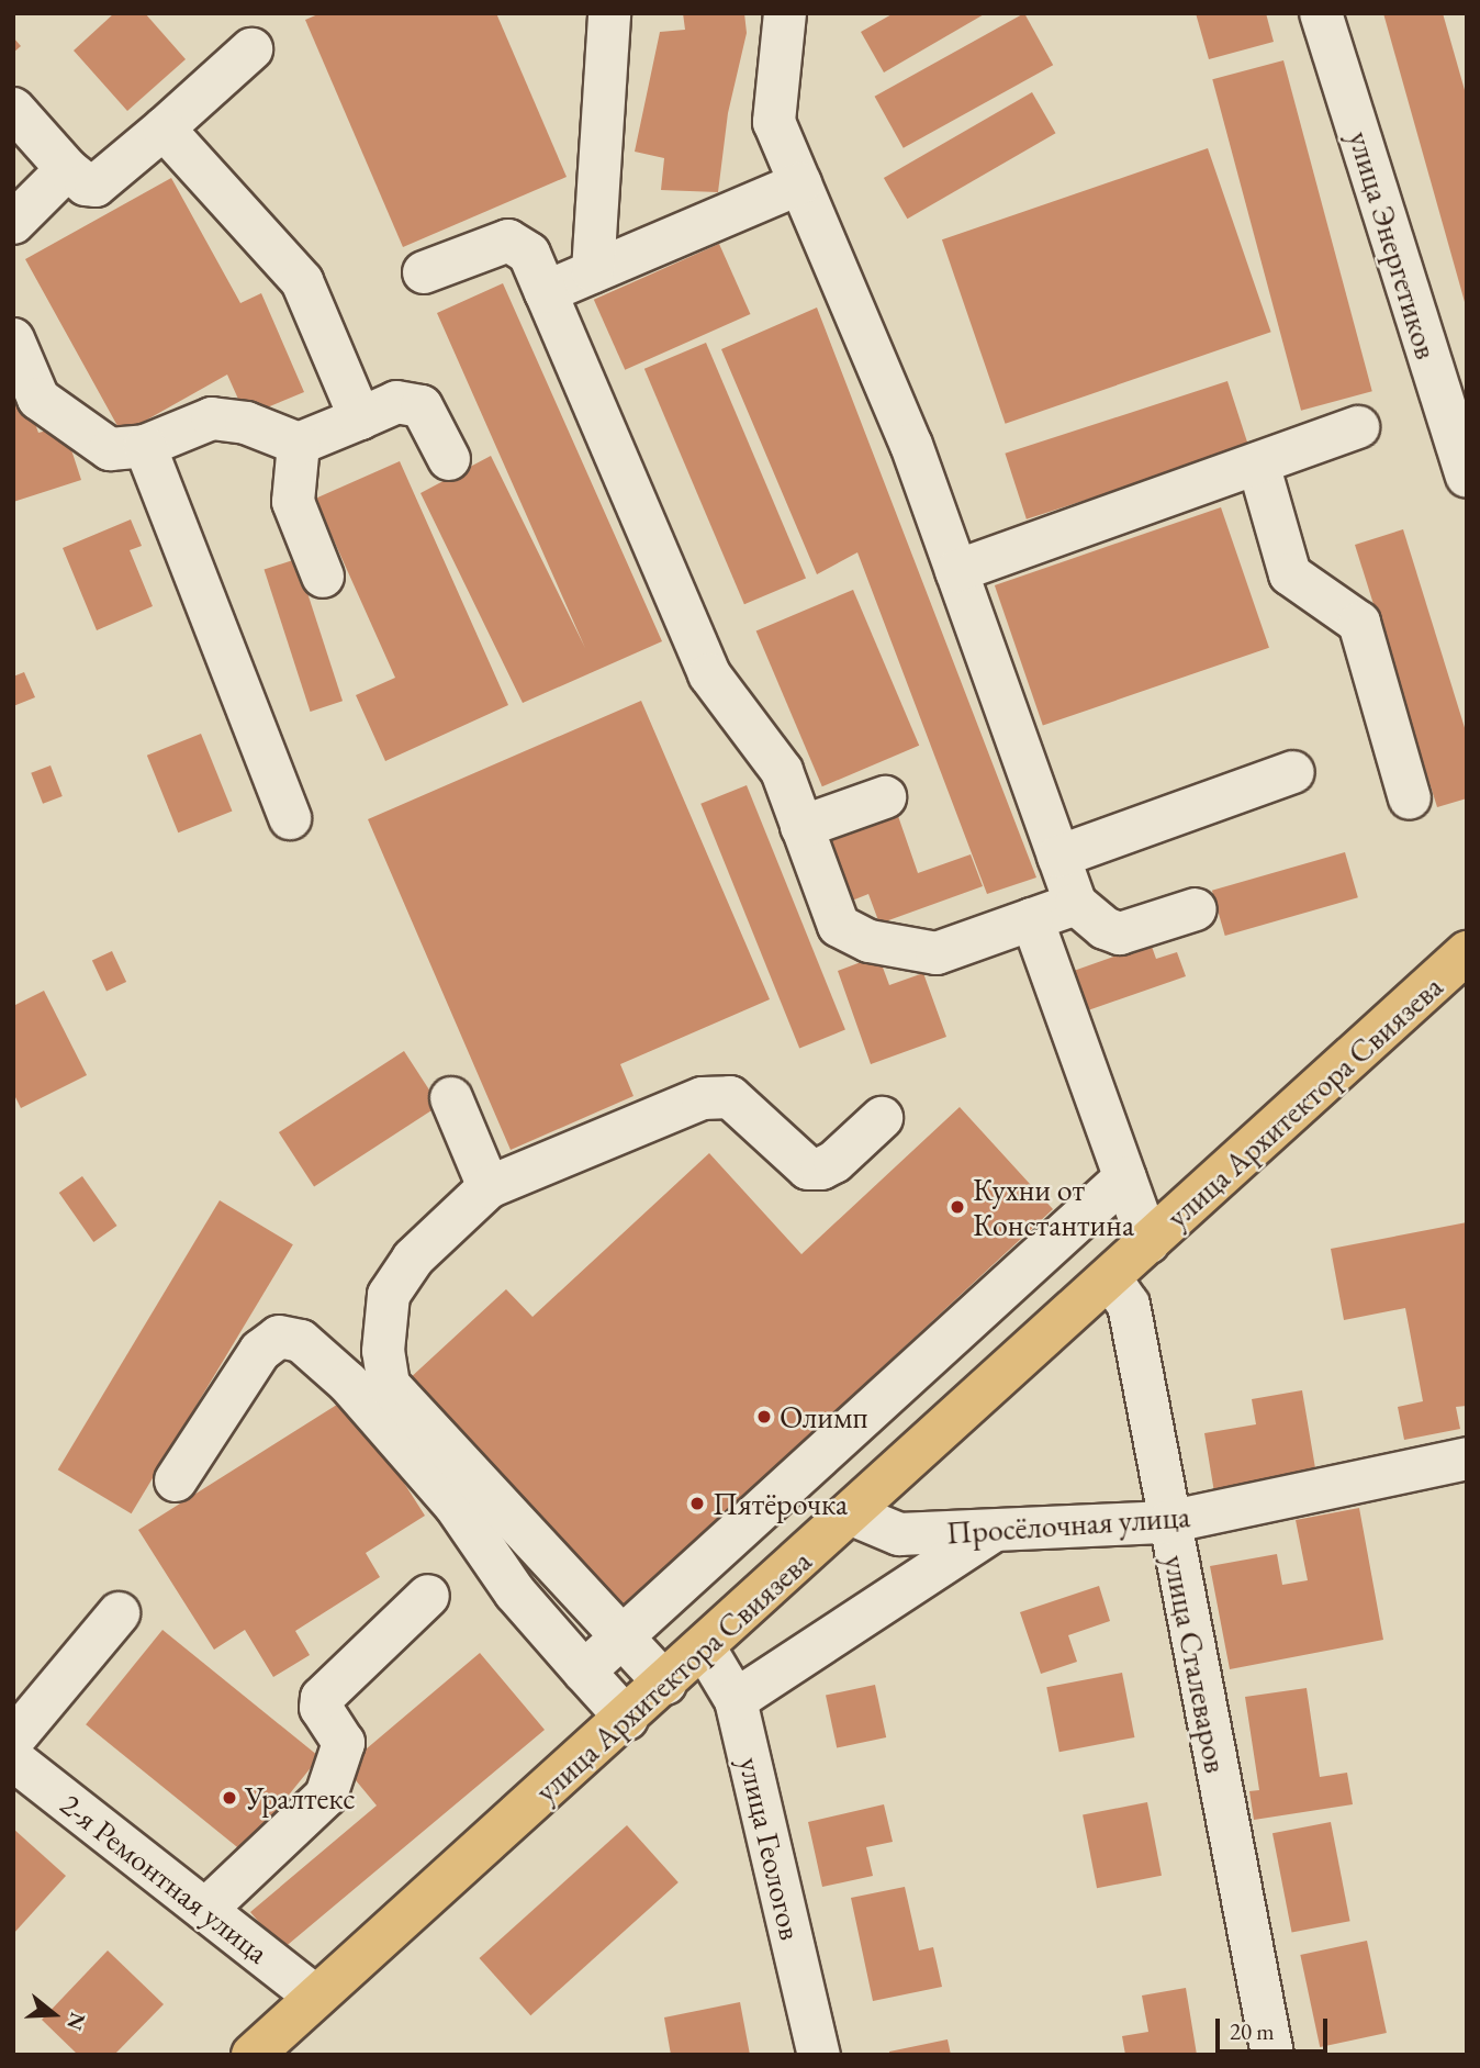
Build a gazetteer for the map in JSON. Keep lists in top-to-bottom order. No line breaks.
{"streets":{"main road":["улица Архитектора Свиязева"],"street":["улица Энергетиков","Просёлочная улица","улица Сталеваров","улица Геологов","2-я Ремонтная улица"]},"crossings":[["улица Архитектора Свиязева","Просёлочная улица"],["улица Архитектора Свиязева","улица Сталеваров"],["улица Архитектора Свиязева","улица Геологов"],["улица Архитектора Свиязева","2-я Ремонтная улица"],["Просёлочная улица","улица Сталеваров"]],"places":["Кухни от Константина","Олимп","Пятёрочка","Уралтекс"],"scale_bar":"20 m","north":"right"}
